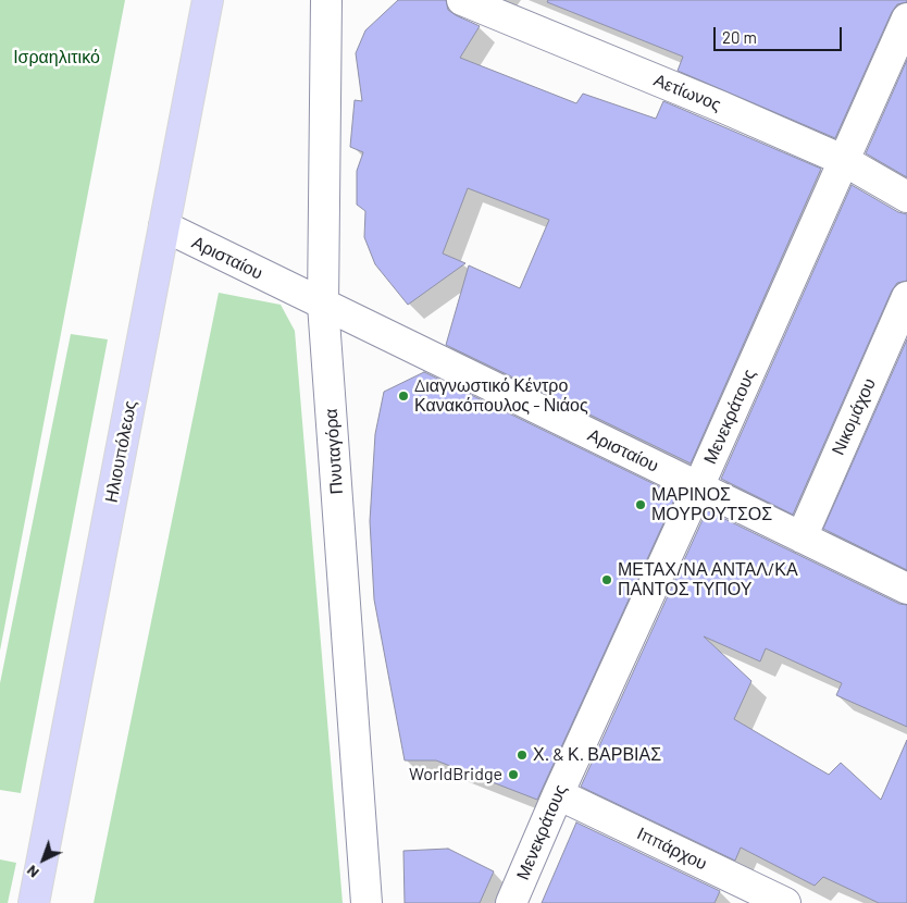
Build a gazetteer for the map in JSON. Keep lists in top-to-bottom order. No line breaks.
{"streets":{"main road":["Ηλιουπόλεως"],"street":["Αετίωνος","Αρισταίου","Μενεκράτους","Νικομάχου","Πνυταγόρα","Ιππάρχου"]},"crossings":[["Αετίωνος","Μενεκράτους"],["Αρισταίου","Μενεκράτους"],["Αρισταίου","Νικομάχου"],["Αρισταίου","Ηλιουπόλεως"],["Αρισταίου","Πνυταγόρα"],["Μενεκράτους","Ιππάρχου"]],"parks":["Ισραηλιτικό"],"places":["Διαγνωστικό Κέντρο Κανακόπουλος - Νιάος","ΜΑΡΙΝΟΣ ΜΟΥΡΟΥΤΣΟΣ","ΜΕΤΑΧ/ΝΑ ΑΝΤΑΛ/ΚΑ ΠΑΝΤΟΣ ΤΥΠΟΥ","Χ. & Κ. ΒΑΡΒΙΑΣ","WorldBridge"],"scale_bar":"20 m","north":"bottom left"}
